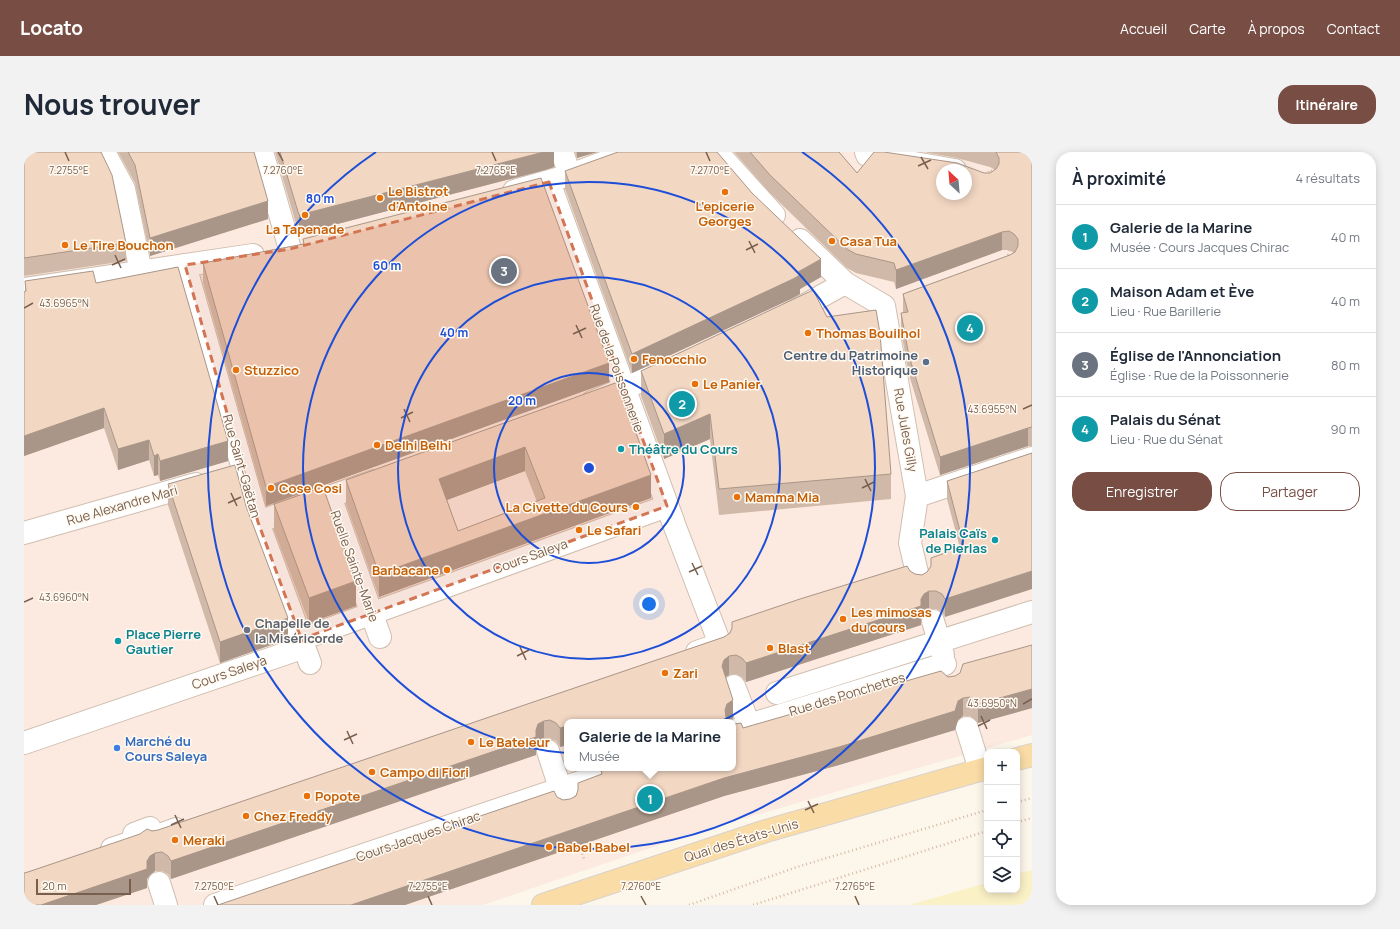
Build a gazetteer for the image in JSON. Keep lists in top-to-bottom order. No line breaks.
{"streets":{"main road":["Quai des États-Unis"],"street":["Rue de la Poissonnerie","Rue Jules Gilly","Rue Saint-Gaëtan","Rue Alexandre Mari","Cours Saleya","Ruelle Sainte-Marie","Rue des Ponchettes","Cours Jacques Chirac"]},"crossings":[["Rue de la Poissonnerie","Cours Saleya"],["Rue Saint-Gaëtan","Rue Alexandre Mari"],["Rue Saint-Gaëtan","Cours Saleya"],["Cours Saleya","Ruelle Sainte-Marie"]],"places":["L’epicerie Georges","Le Bistrot d'Antoine","La Tapenade","Casa Tua","Le Tire Bouchon","Thomas Bouilhol","Fenocchio","Centre du Patrimoine Historique","Stuzzico","Le Panier","Delhi Belhi","Théâtre du Cours","Cose Cosi","Mamma Mia","La Civette du Cours","Le Safari","Palais Caïs de Pierlas","Barbacane","Les mimosas du cours","Chapelle de la Miséricorde","Place Pierre Gautier","Blast","Zari","Le Bateleur","Marché du Cours Saleya","Campo di Fiori","Popote","Chez Freddy","Meraki","Babel Babel"],"scale_bar":"20 m","north":"top left","page":{"header":"Locato","nav":["Accueil","Carte","À propos","Contact"],"title":"Nous trouver","buttons":["Itinéraire",["Enregistrer","Partager"]],"heading":["À proximité","4 résultats"],"list":[{"mark":"1","name":"Galerie de la Marine","note":"Musée · Cours Jacques Chirac","value":"40 m"},{"mark":"2","name":"Maison Adam et Ève","note":"Lieu · Rue Barillerie","value":"40 m"},{"mark":"3","name":"Église de l'Annonciation","note":"Église · Rue de la Poissonnerie","value":"80 m"},{"mark":"4","name":"Palais du Sénat","note":"Lieu · Rue du Sénat","value":"90 m"}],"pins":["3","4","2","1"],"popup":["Galerie de la Marine","Musée"],"map_buttons":["+","−"],"scale":"20 m"},"coordinates":["7.2755°E","7.2760°E","7.2765°E","7.2770°E","43.6965°N","43.6955°N","43.6960°N","43.6950°N","7.2750°E"],"rings":["80 m","60 m","40 m","20 m"]}
